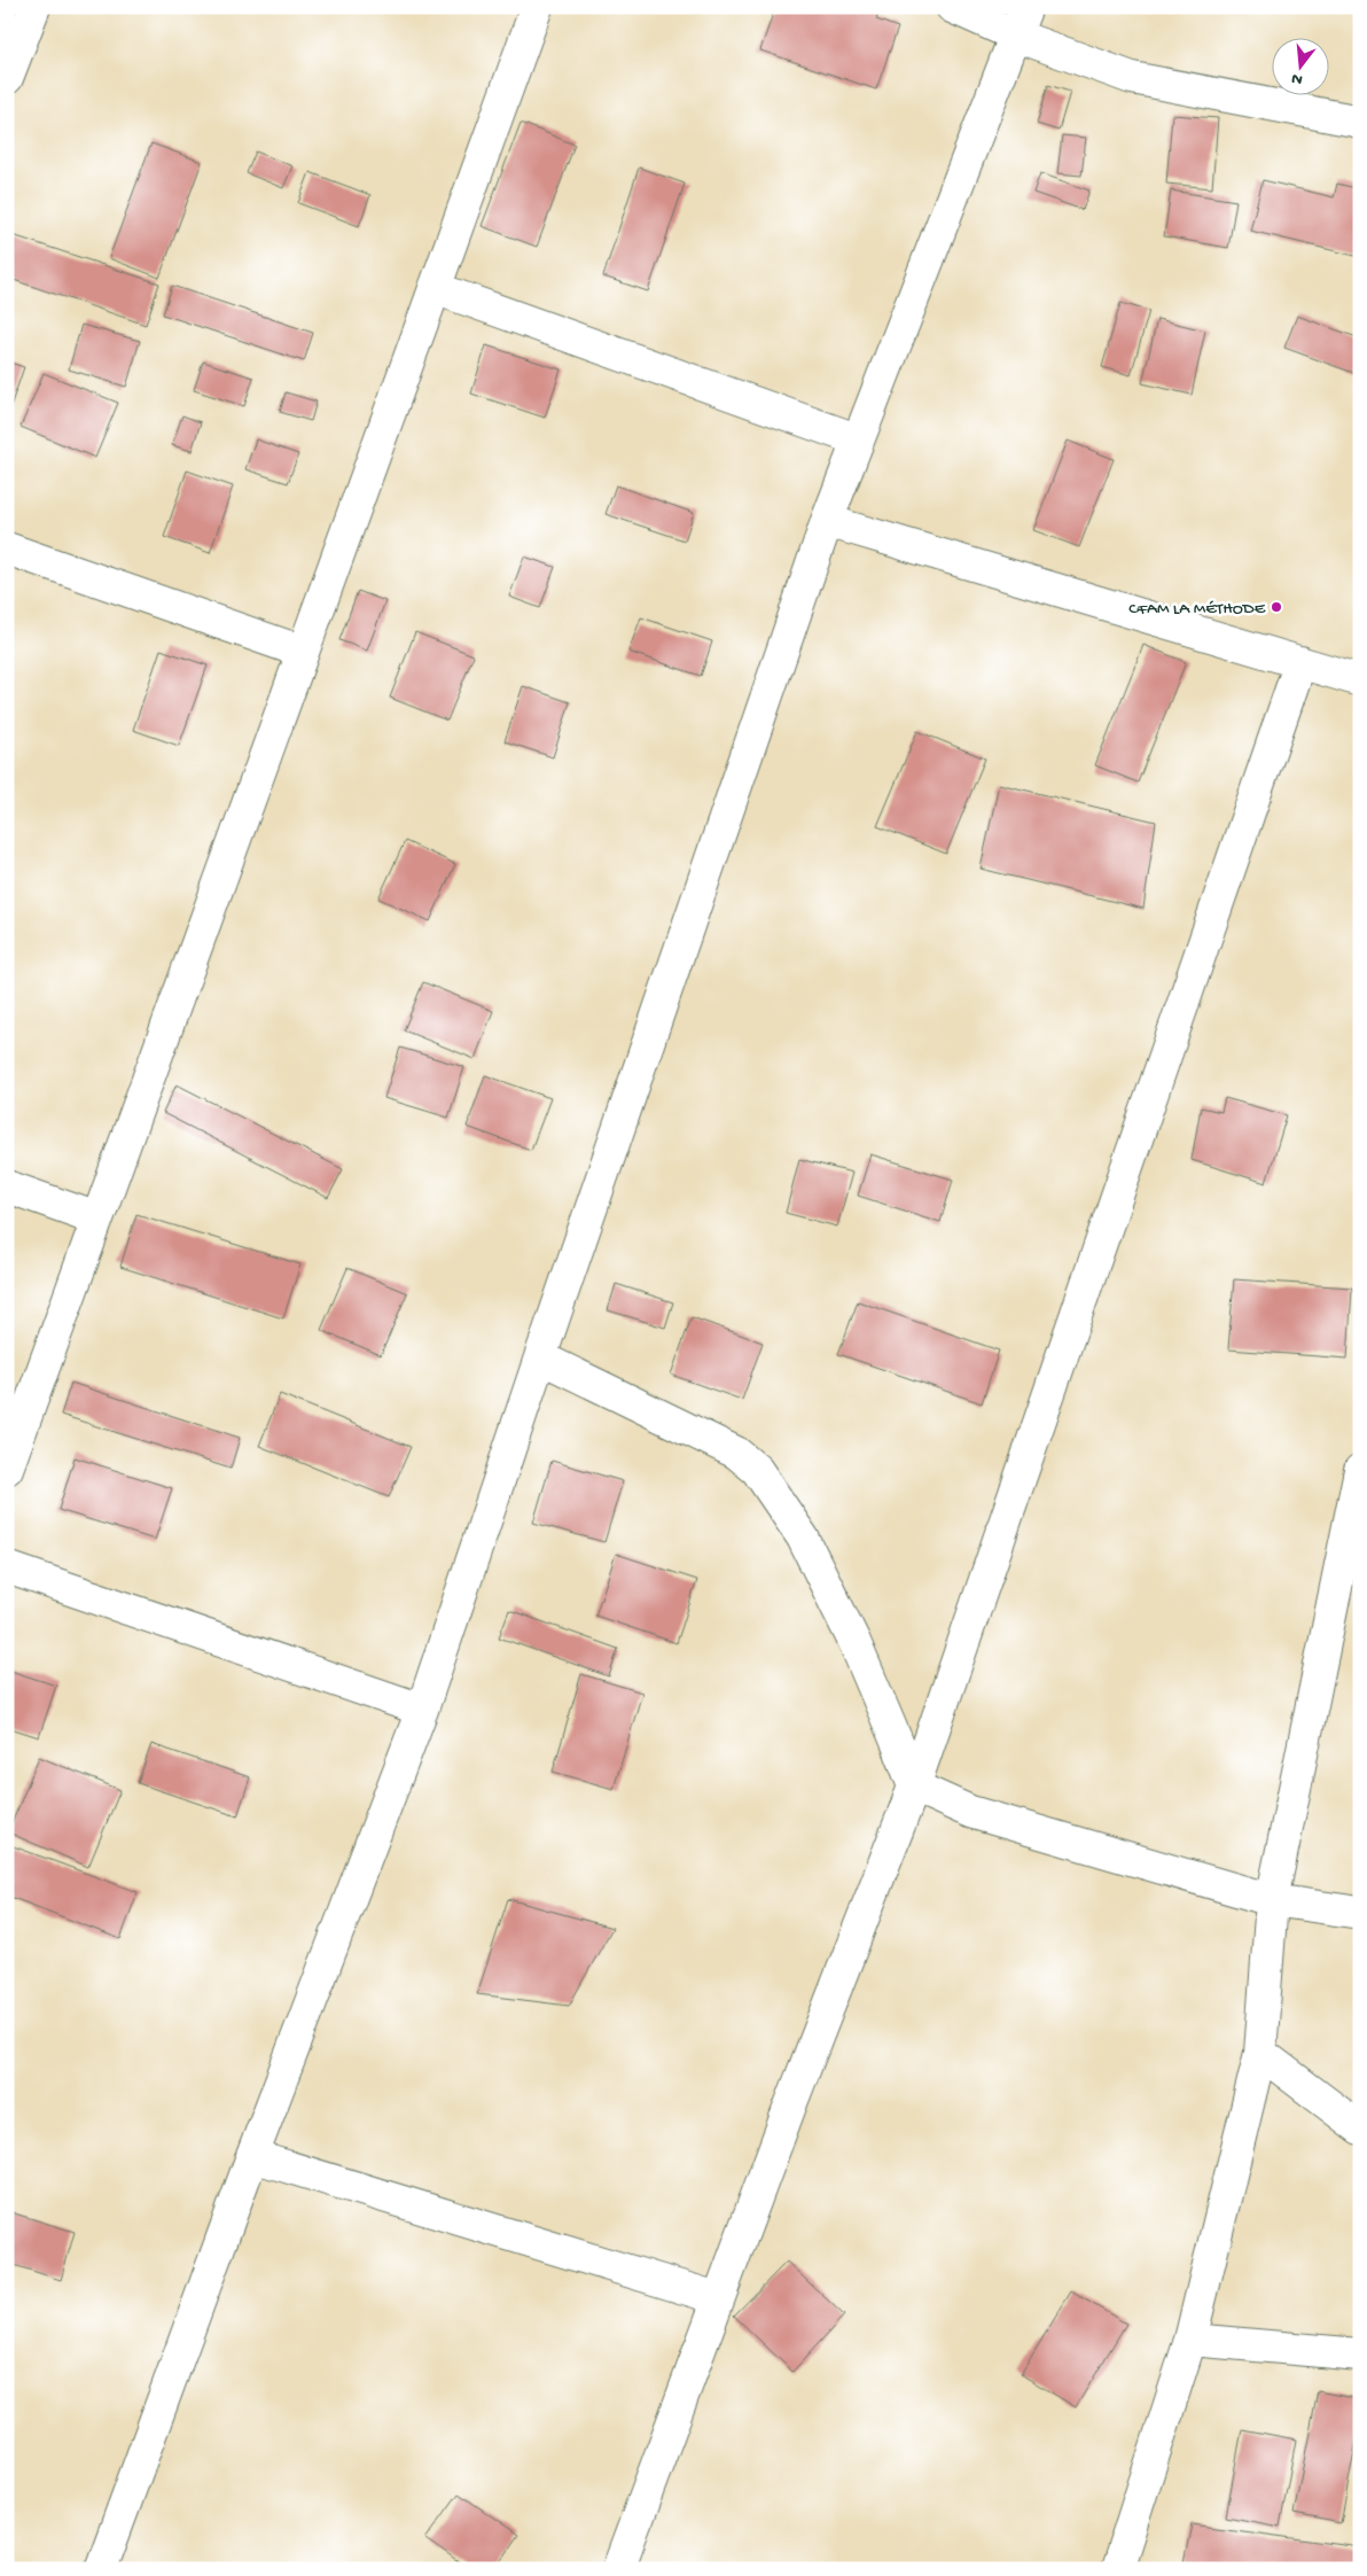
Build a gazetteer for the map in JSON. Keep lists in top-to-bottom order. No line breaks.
{"places":["CFAM LA MÉTHODE"],"north":"bottom"}
